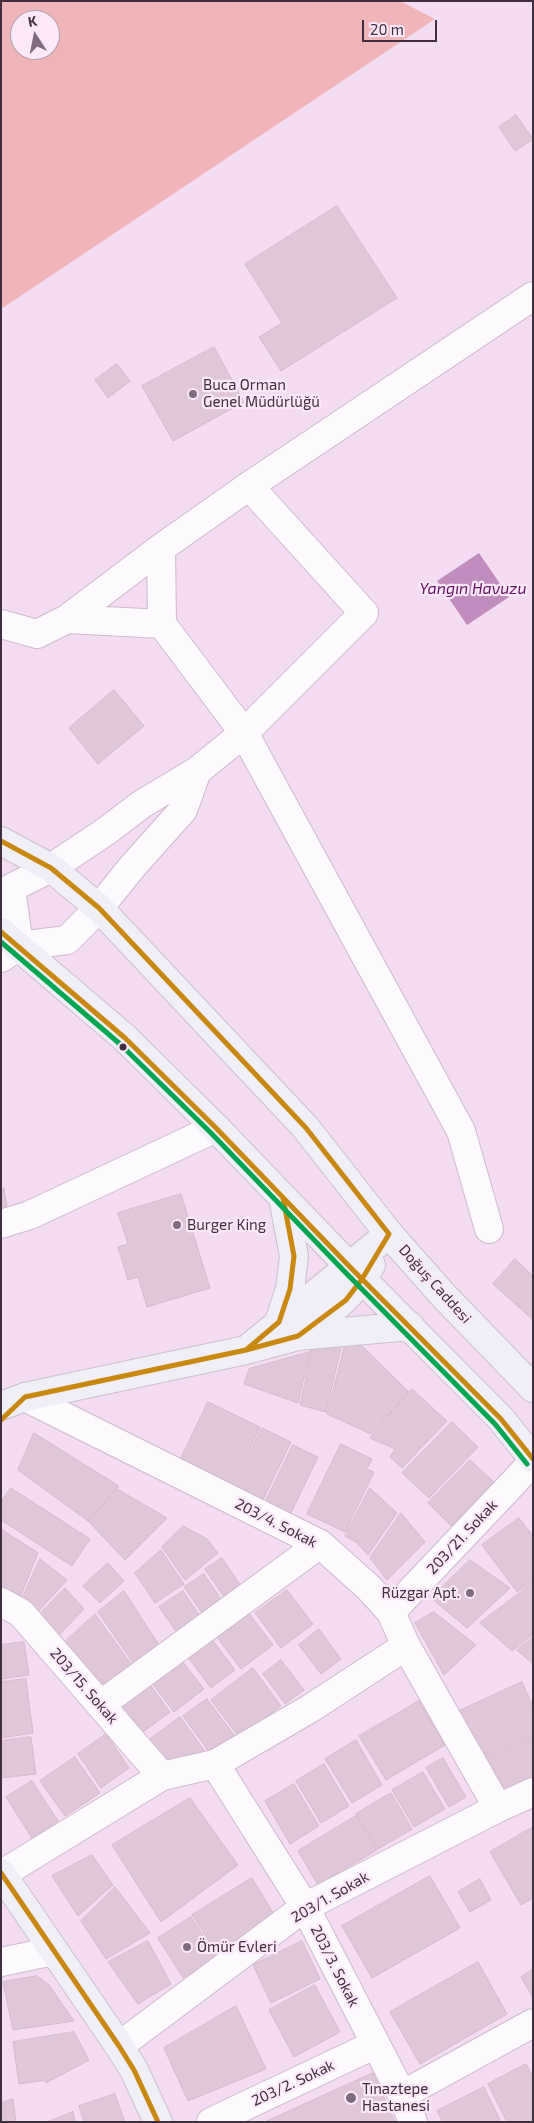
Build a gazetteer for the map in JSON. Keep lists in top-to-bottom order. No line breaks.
{"streets":{"main road":["Doğuş Caddesi"],"street":["203/4. Sokak","203/21. Sokak","203/15. Sokak","203/1. Sokak","203/3. Sokak","203/2. Sokak"]},"crossings":[["203/4. Sokak","203/21. Sokak"],["203/4. Sokak","203/1. Sokak"],["203/1. Sokak","203/3. Sokak"],["203/3. Sokak","203/2. Sokak"]],"water":["Yangın Havuzu"],"places":["Buca Orman Genel Müdürlüğü","Burger King","Rüzgar Apt.","Ömür Evleri","Tınaztepe Hastanesi"],"scale_bar":"20 m","north":"top"}
